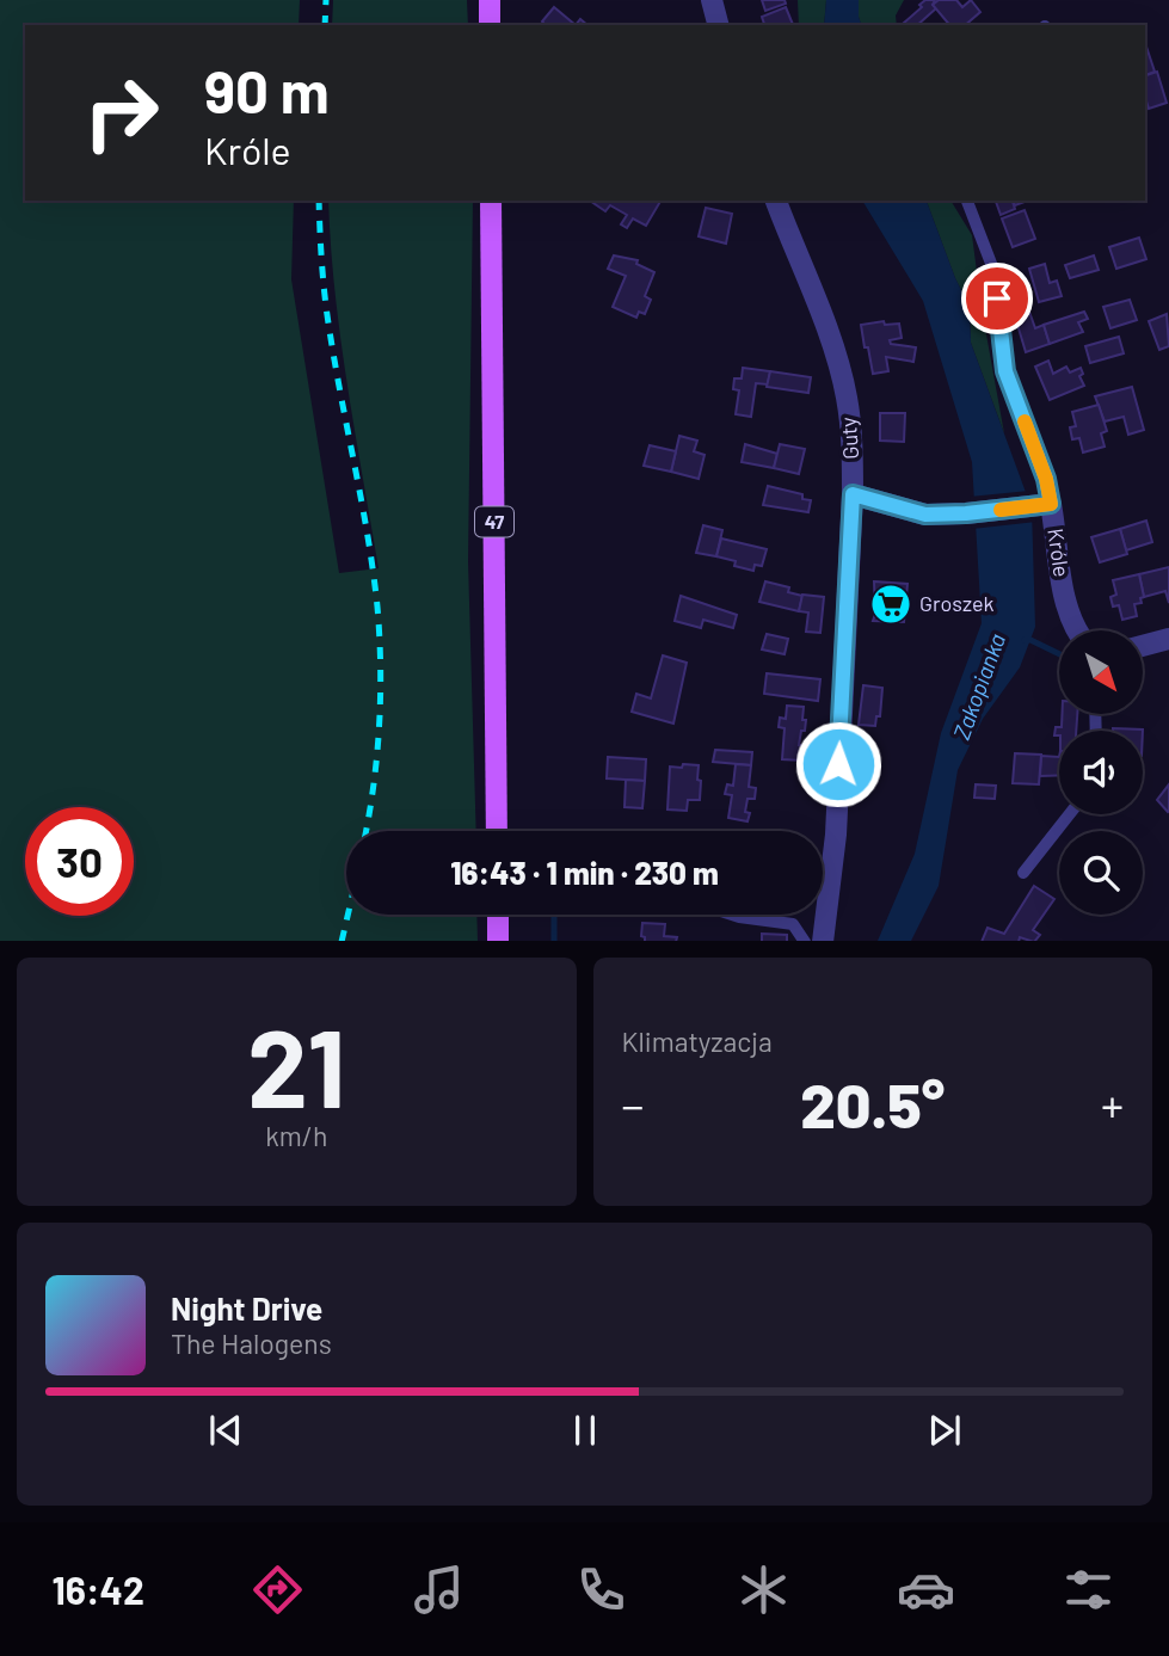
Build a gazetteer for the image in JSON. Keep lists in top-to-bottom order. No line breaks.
{"streets":{"main road":["47"],"street":["Guty","Króle"]},"crossings":[["Guty","Króle"]],"water":["Zakopianka"],"places":{"supermarket":["Groszek"]},"north":"bottom right","page":{"turn":["90 m","Króle"],"limit":"30","trip":"16:43 · 1 min · 230 m","tile":[["21","km/h"],"Klimatyzacja"],"heat":["−","20.5°","+"],"song":["Night Drive","The Halogens"],"tabs":"16:42"}}
